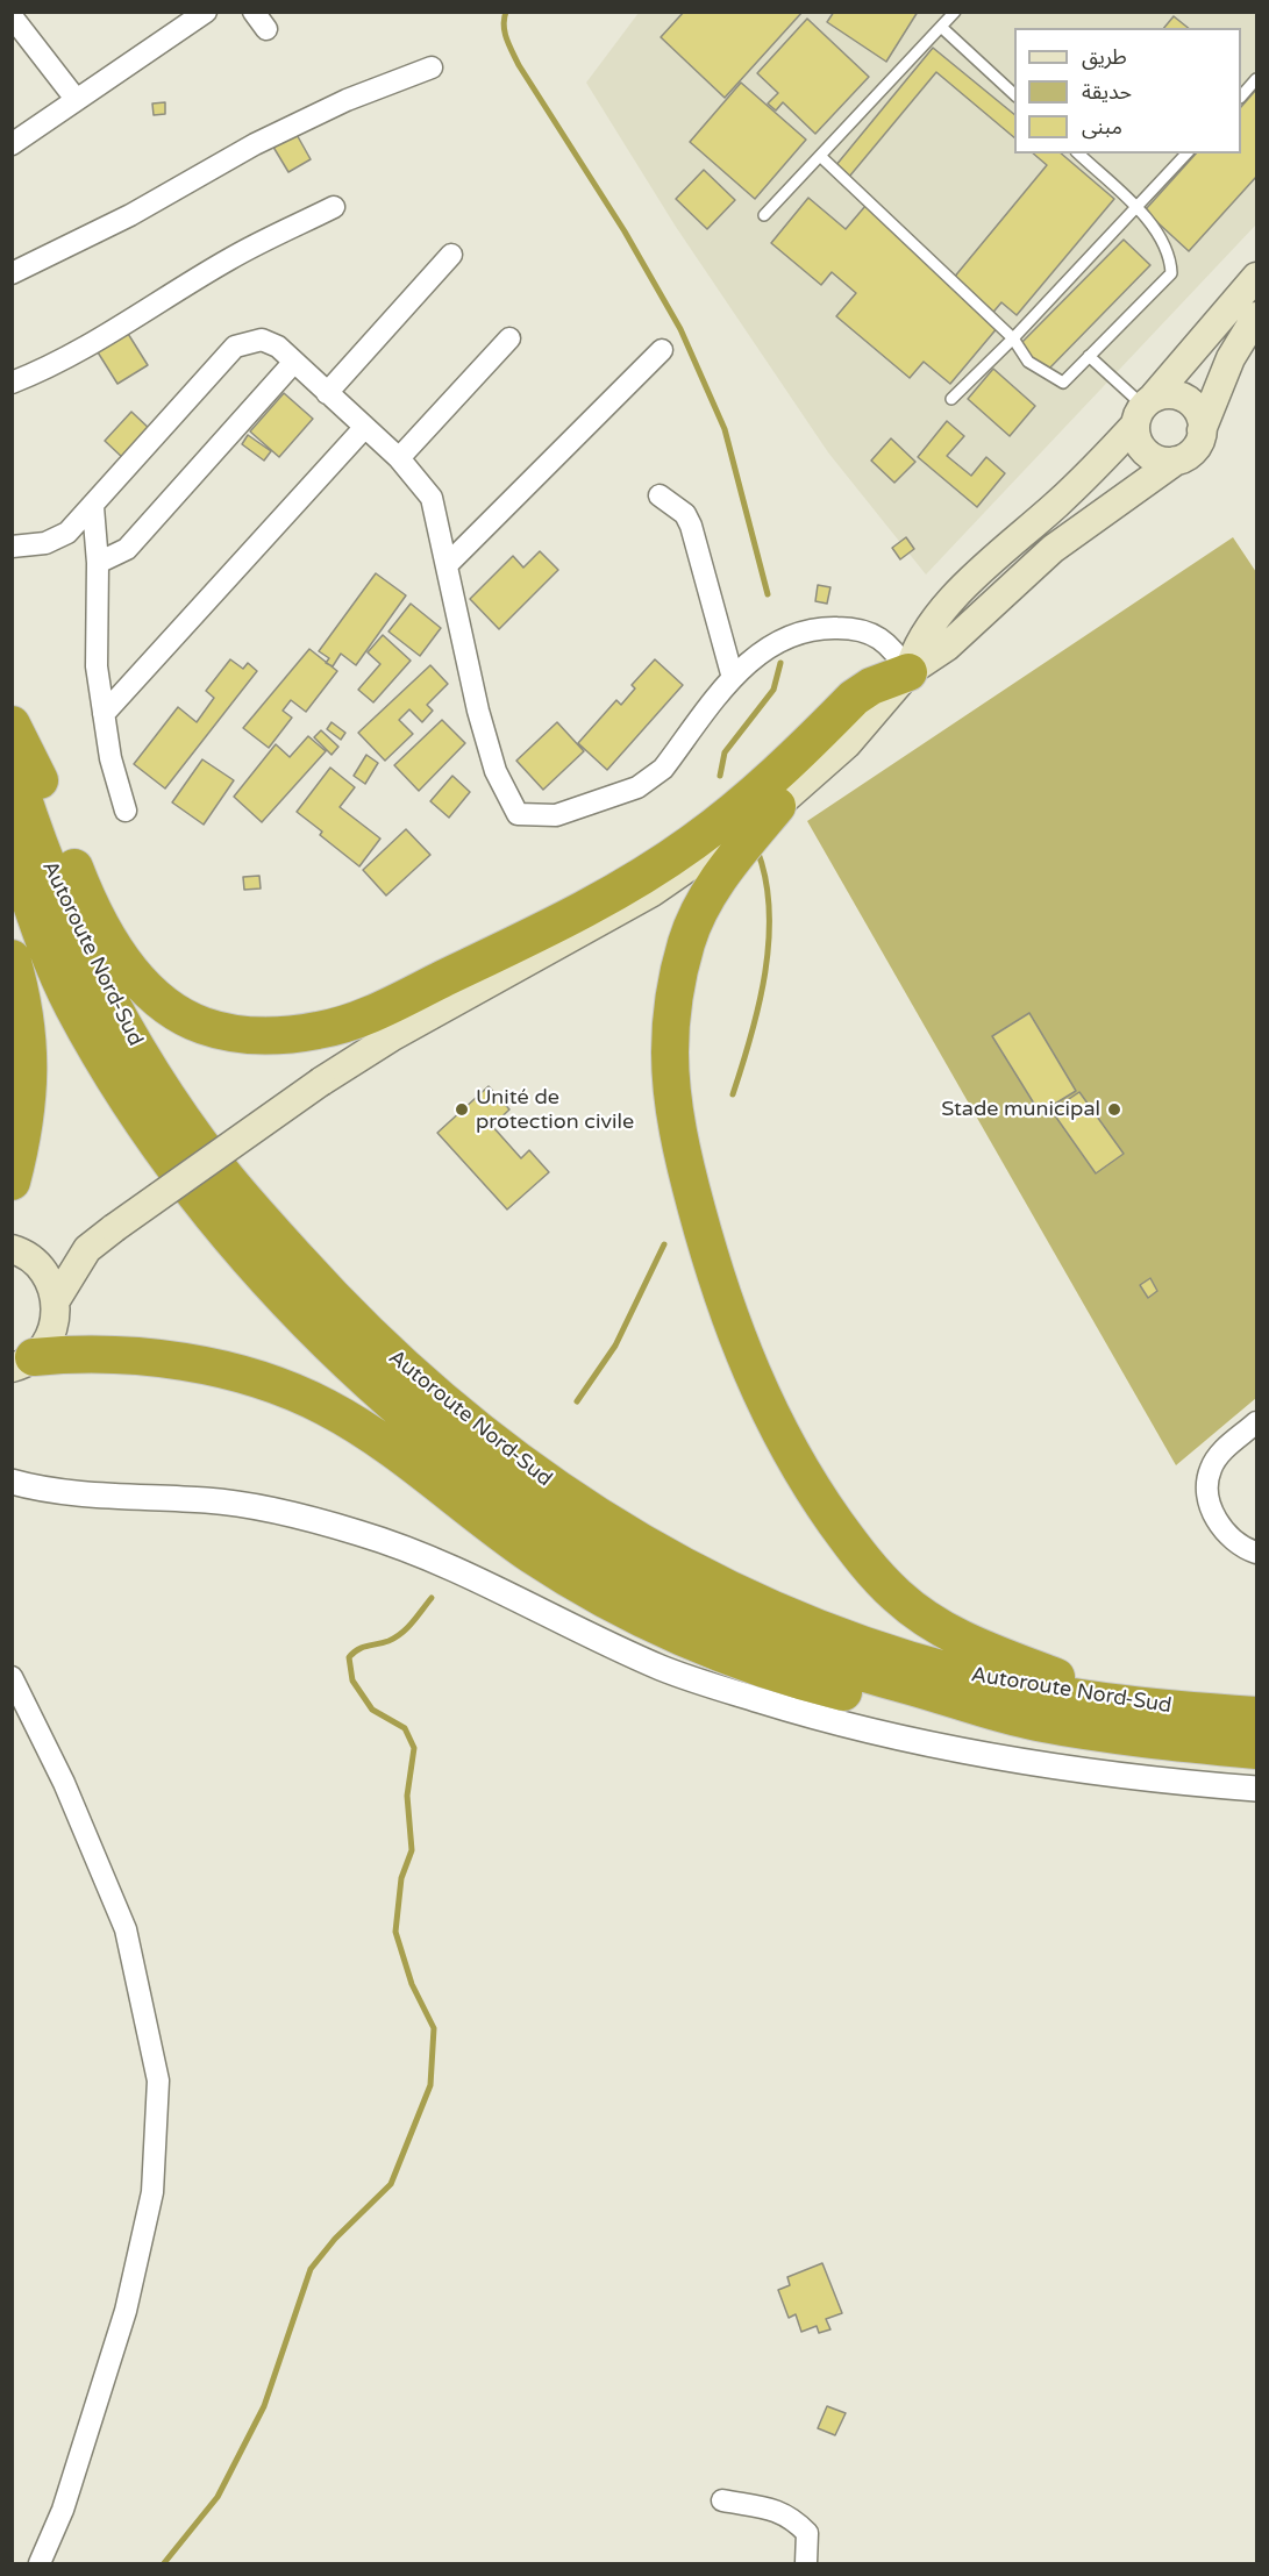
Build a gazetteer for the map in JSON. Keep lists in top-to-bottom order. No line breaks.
{"streets":{"highway":["Autoroute Nord-Sud"]},"places":["Unité de protection civile","Stade municipal"],"legend":["طريق","حديقة","مبنى"]}
